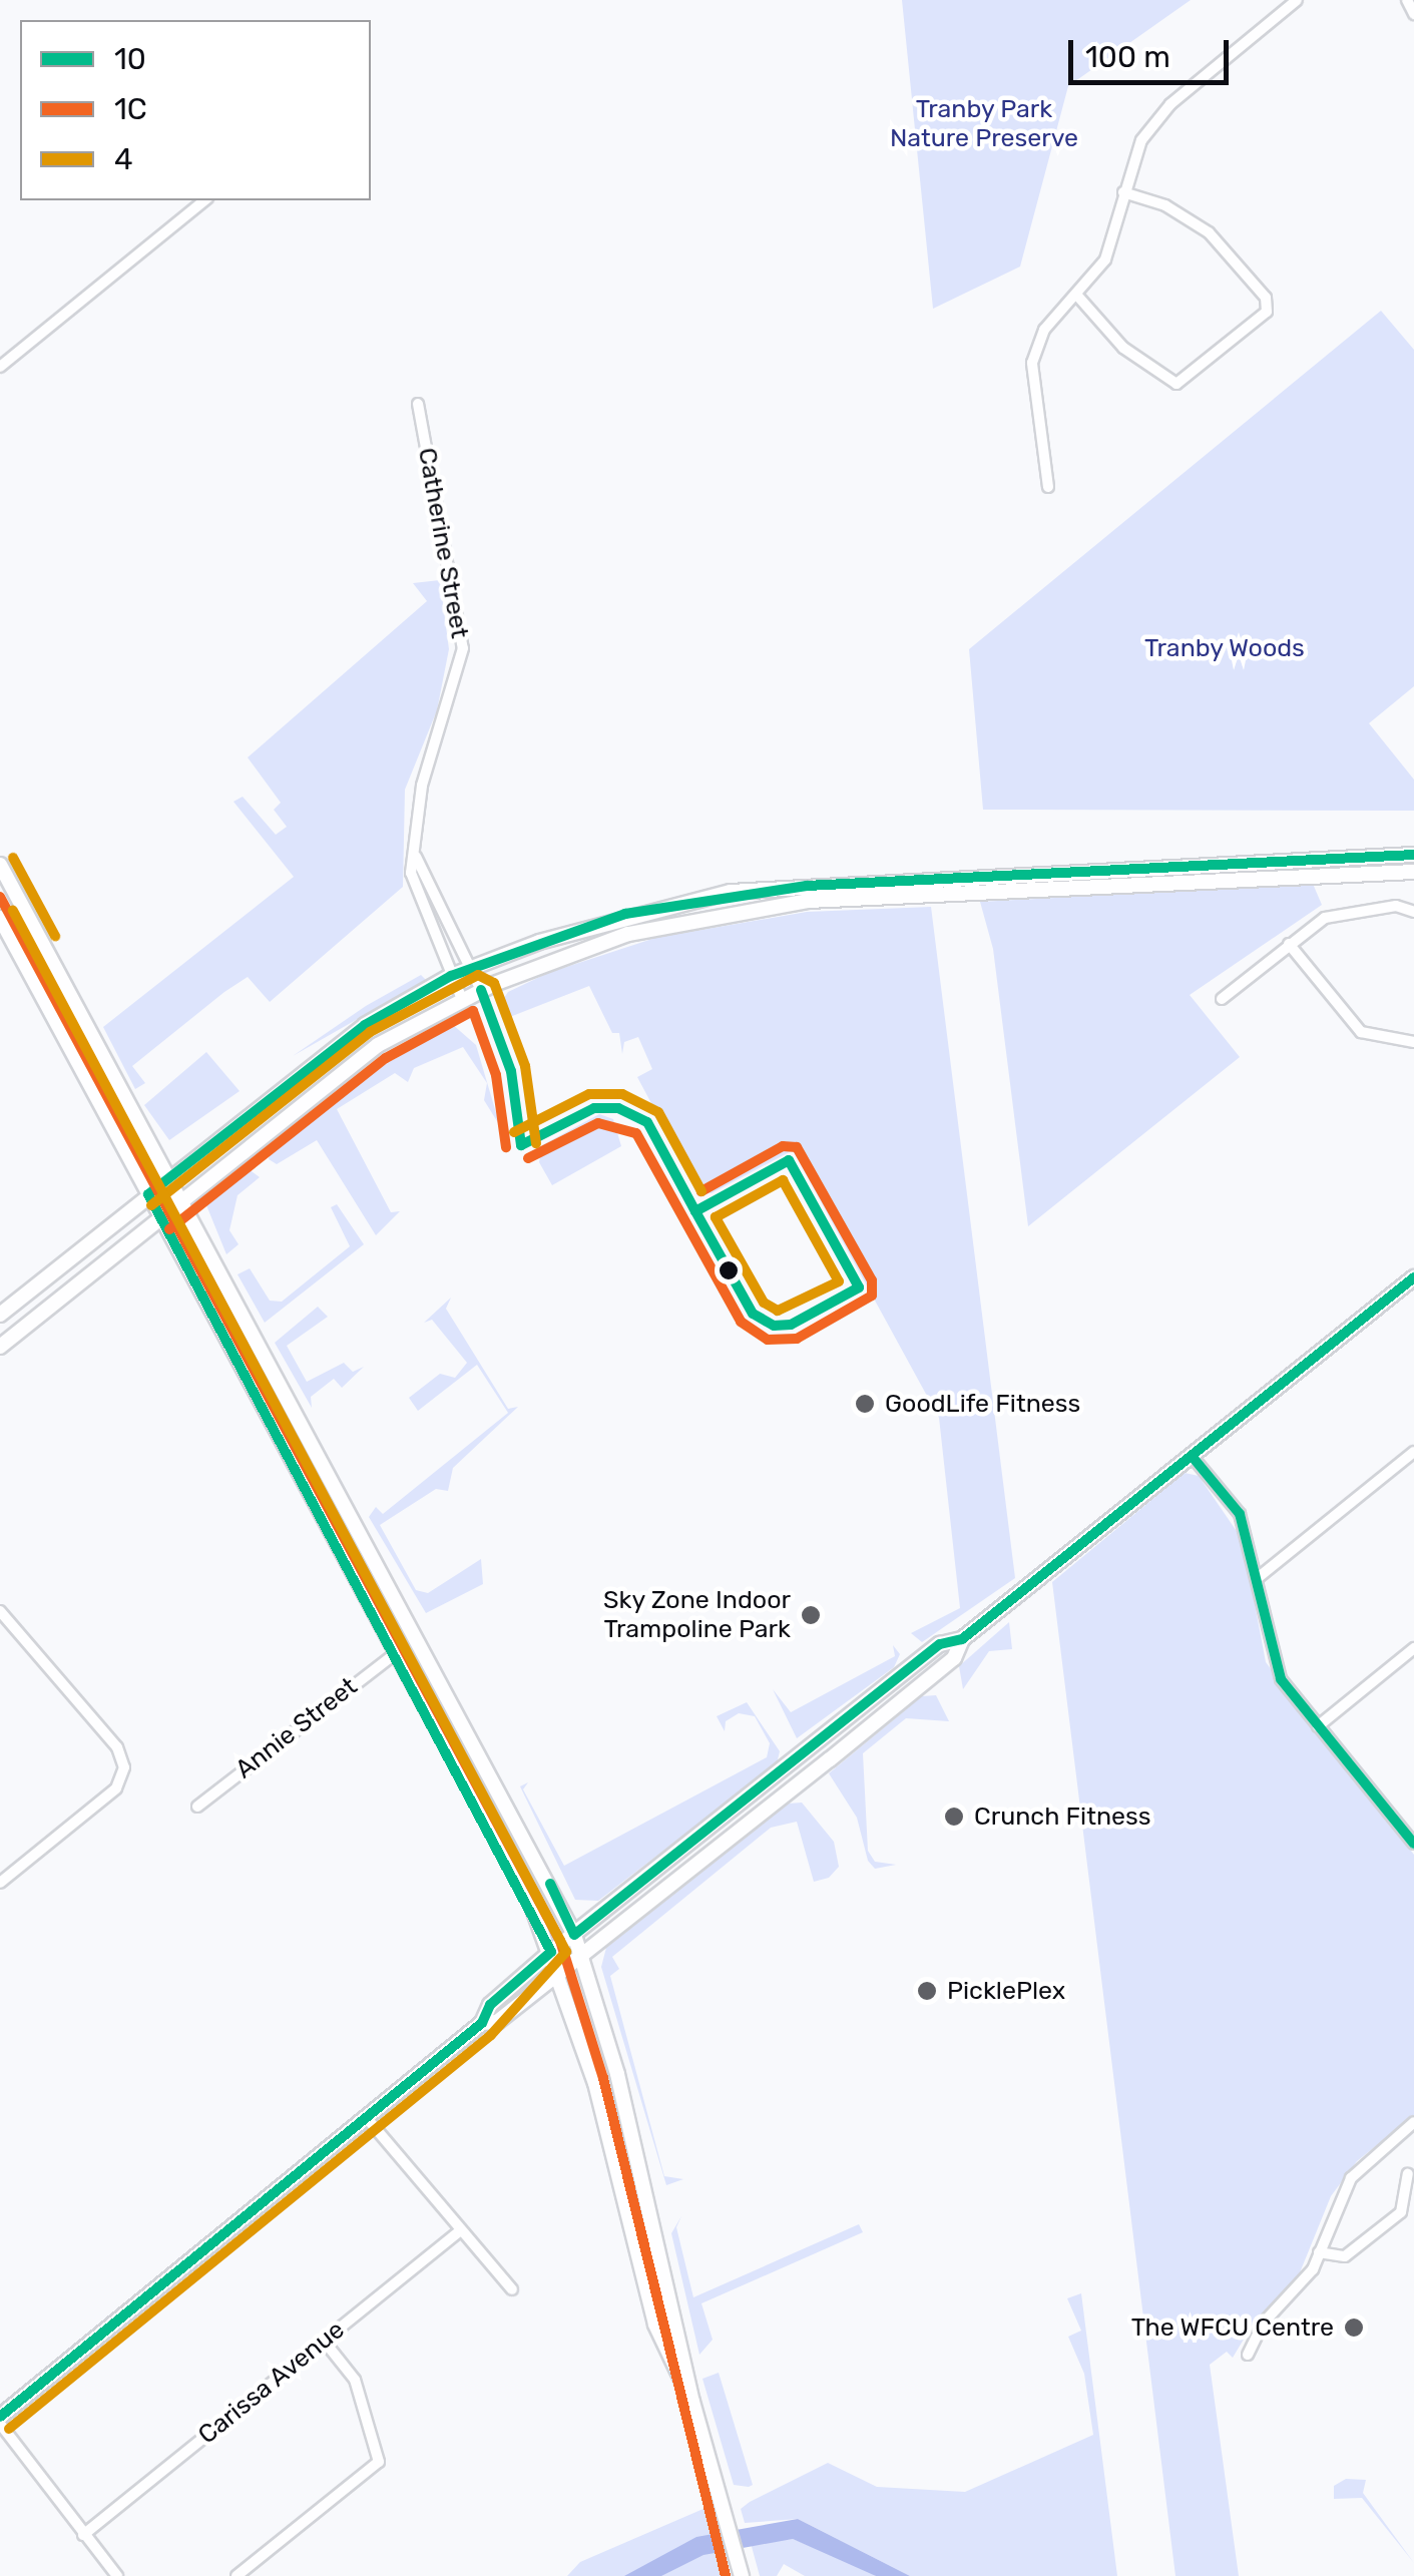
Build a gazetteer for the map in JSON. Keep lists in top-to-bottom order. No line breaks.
{"streets":{"street":["Catherine Street","Annie Street","Carissa Avenue"]},"parks":["Tranby Park Nature Preserve","Tranby Woods"],"places":["GoodLife Fitness","Sky Zone Indoor Trampoline Park","Crunch Fitness","PicklePlex","The WFCU Centre"],"lines":["transit line 10","transit line 4","transit line 1C"],"legend":["10","1C","4"],"scale_bar":"100 m"}
